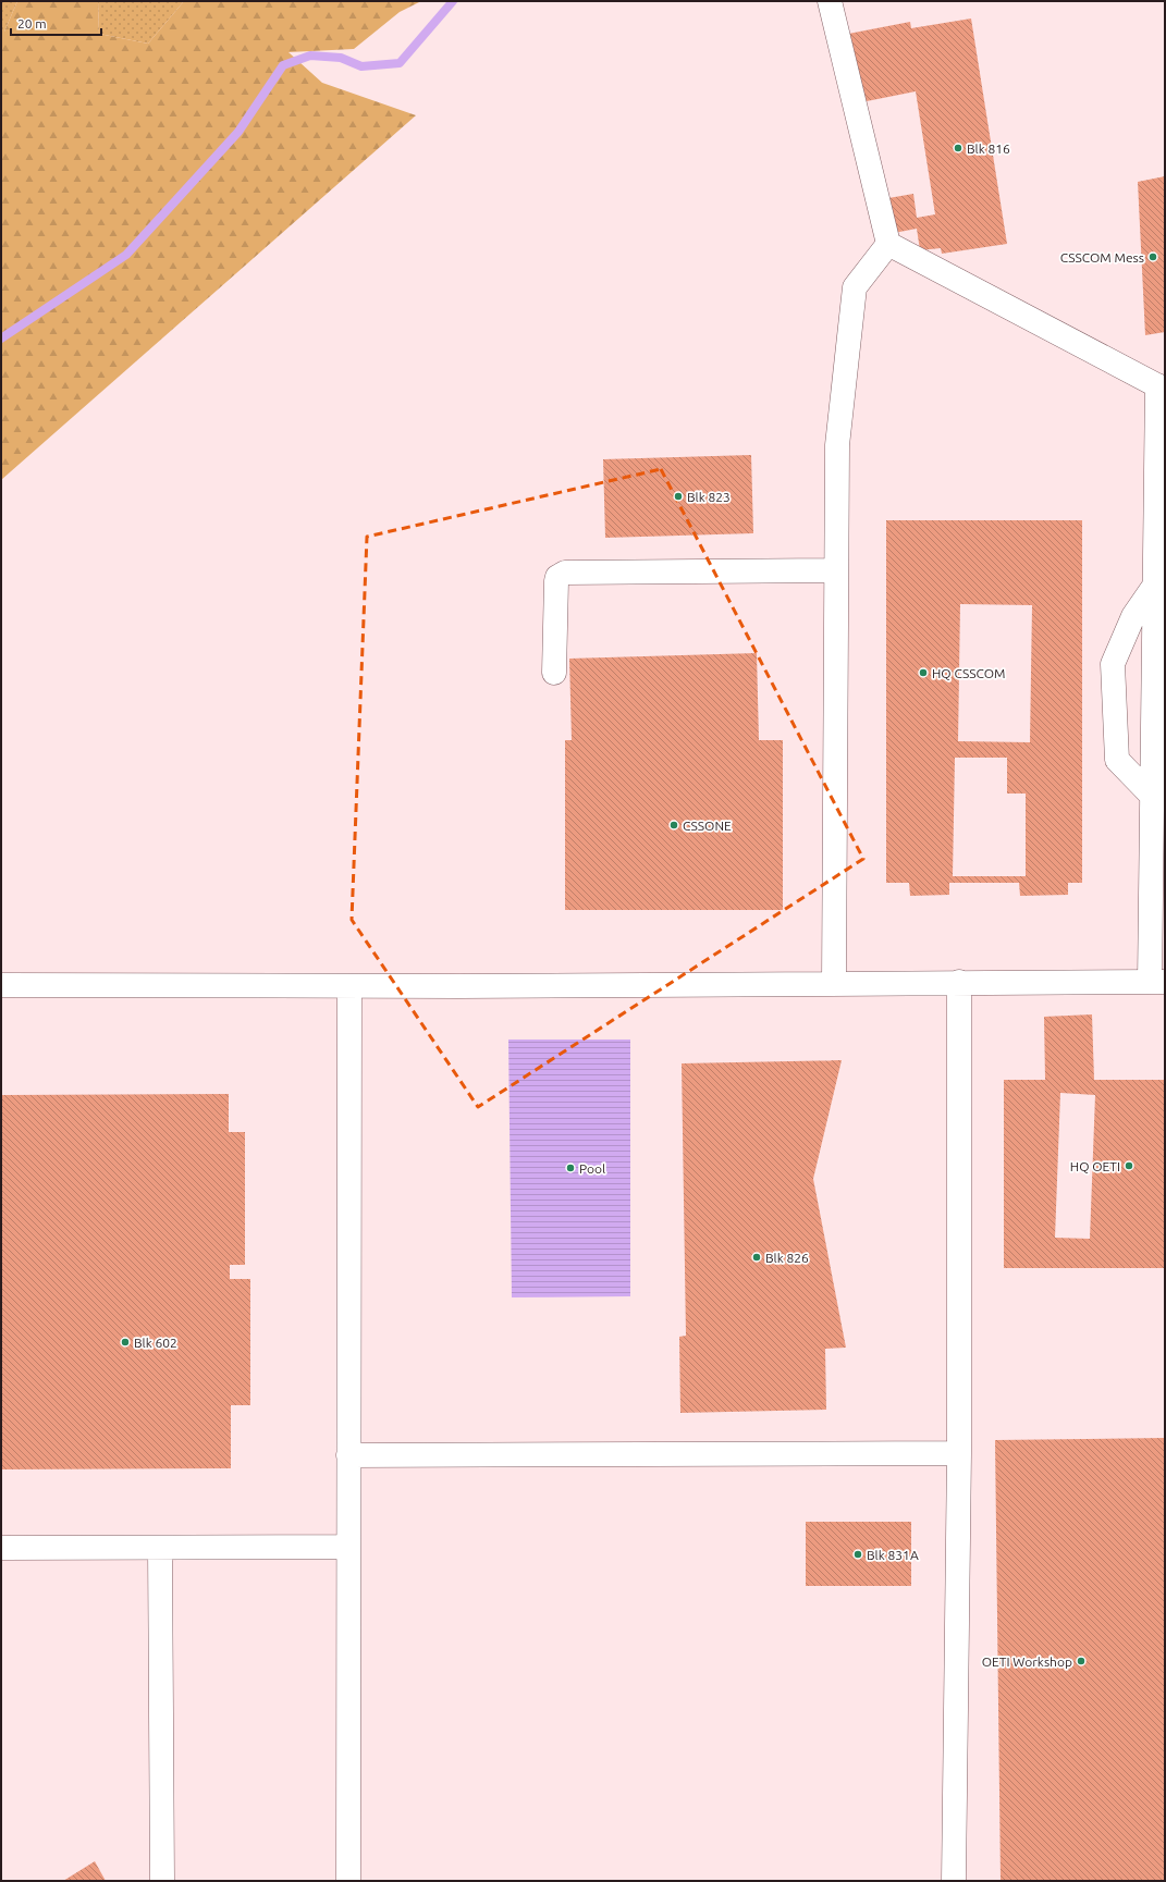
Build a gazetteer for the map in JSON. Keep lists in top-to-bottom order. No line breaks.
{"places":["Blk 816","CSSCOM Mess","Blk 823","HQ CSSCOM","CSSONE","HQ OETI","Pool","Blk 826","Blk 602","Blk 831A","OETI Workshop"],"scale_bar":"20 m"}
